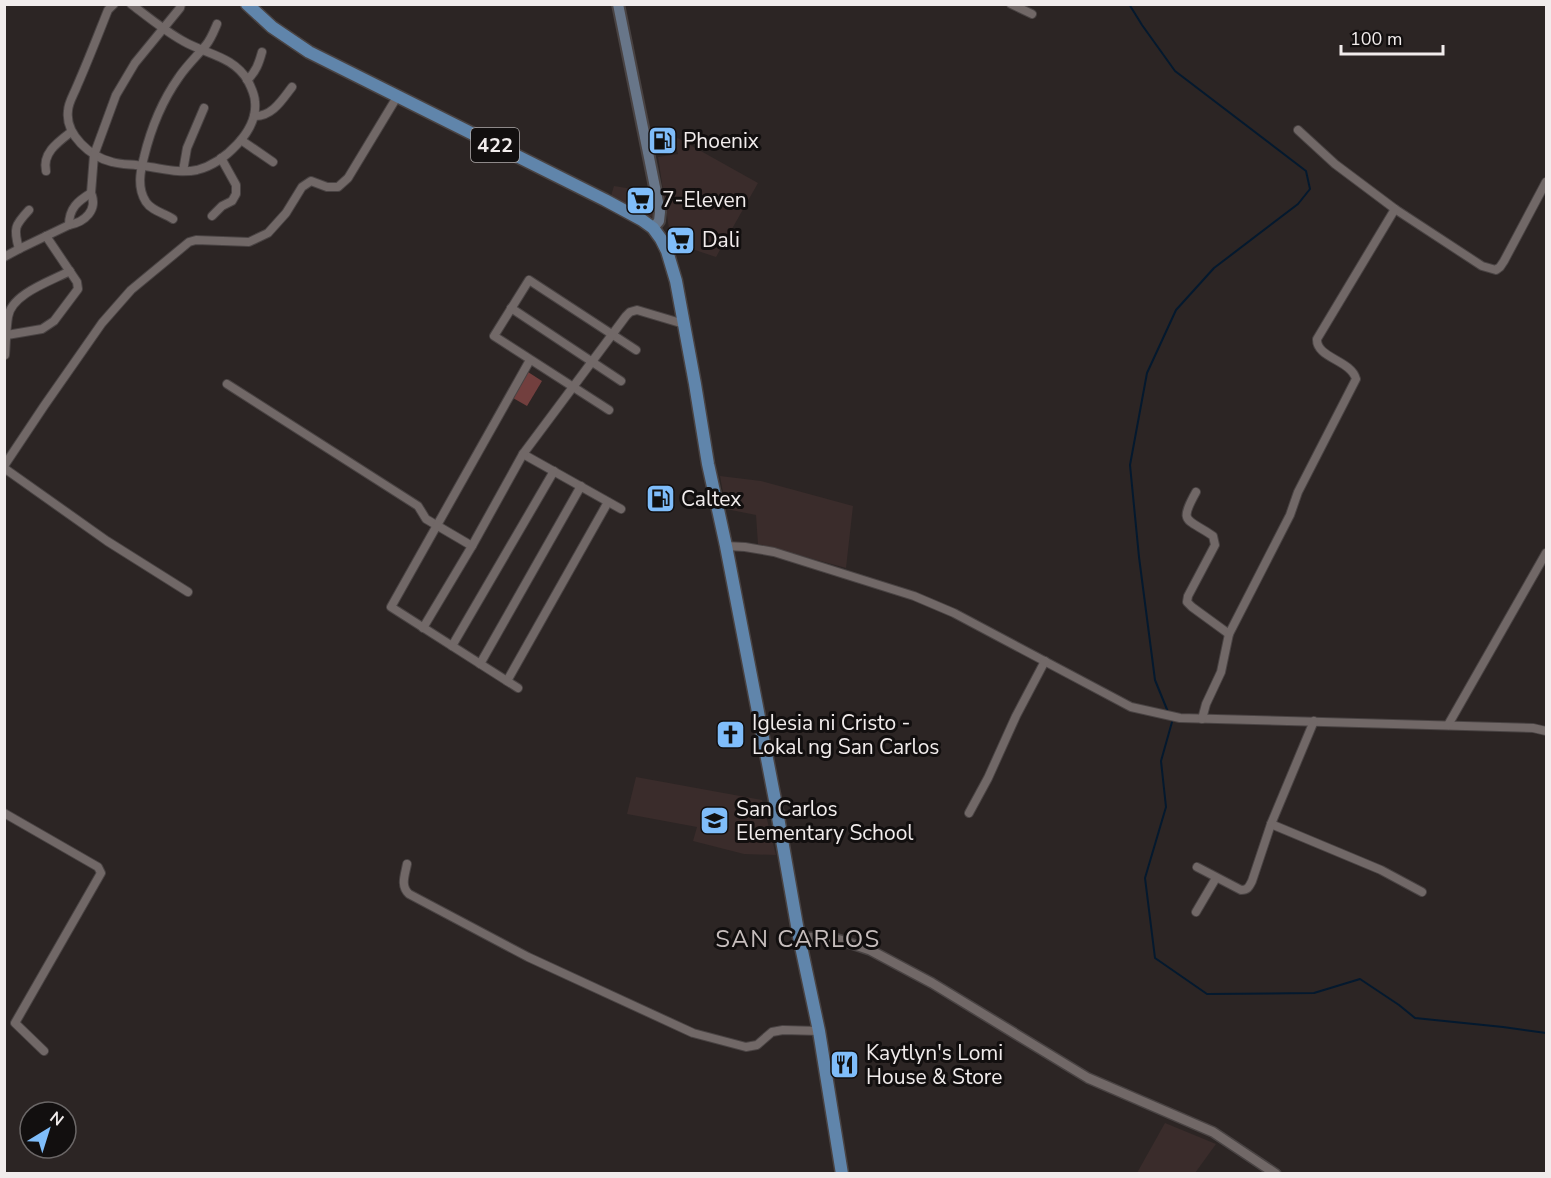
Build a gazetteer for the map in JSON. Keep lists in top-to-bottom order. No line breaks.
{"streets":{"main road":["422"]},"districts":["SAN CARLOS"],"places":{"fuel station":["Phoenix","Caltex"],"supermarket":["7-Eleven","Dali"],"church":["Iglesia ni Cristo - Lokal ng San Carlos"],"school or university":["San Carlos Elementary School"],"restaurant":["Kaytlyn's Lomi House & Store"]},"scale_bar":"100 m","north":"top right"}
